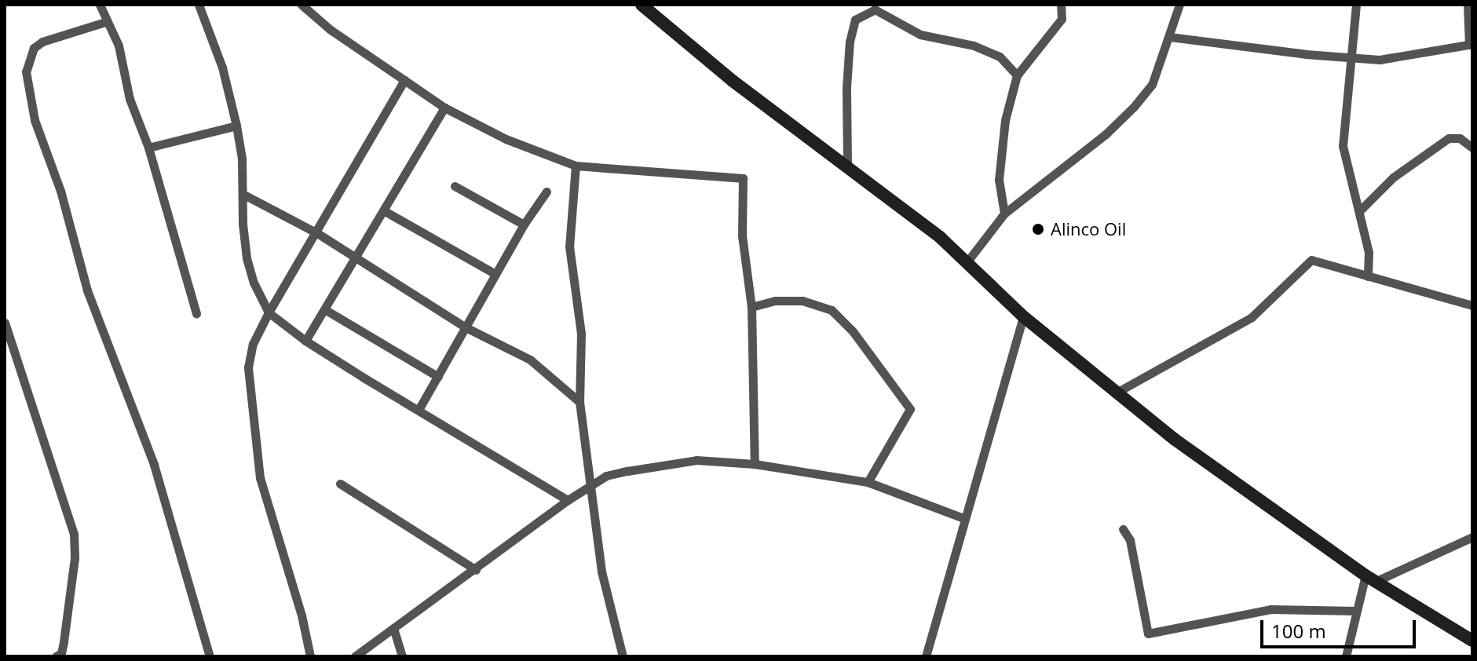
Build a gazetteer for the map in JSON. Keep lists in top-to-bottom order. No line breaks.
{"places":["Alinco Oil"],"scale_bar":"100 m"}
